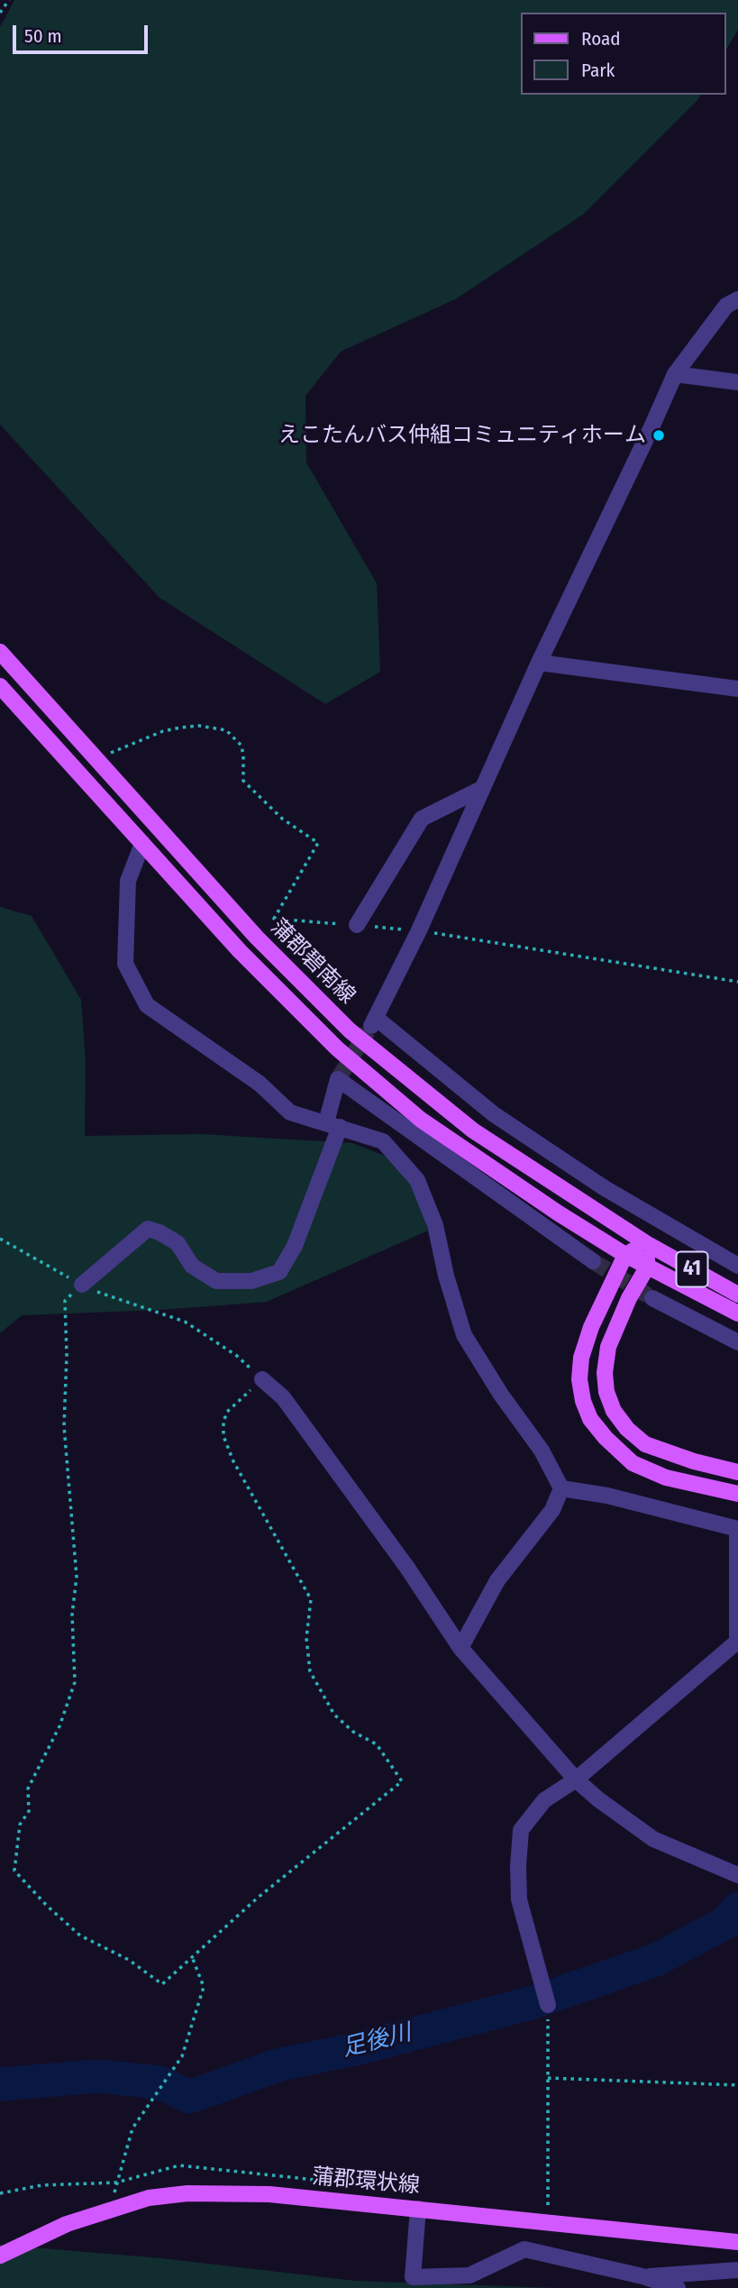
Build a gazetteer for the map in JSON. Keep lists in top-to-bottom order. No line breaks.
{"streets":{"main road":["蒲郡碧南線","41","蒲郡環状線"]},"crossings":[["蒲郡碧南線","41"]],"water":["足後川"],"places":["えこたんバス仲組コミュニティホーム"],"legend":["Road","Park"],"scale_bar":"50 m"}
